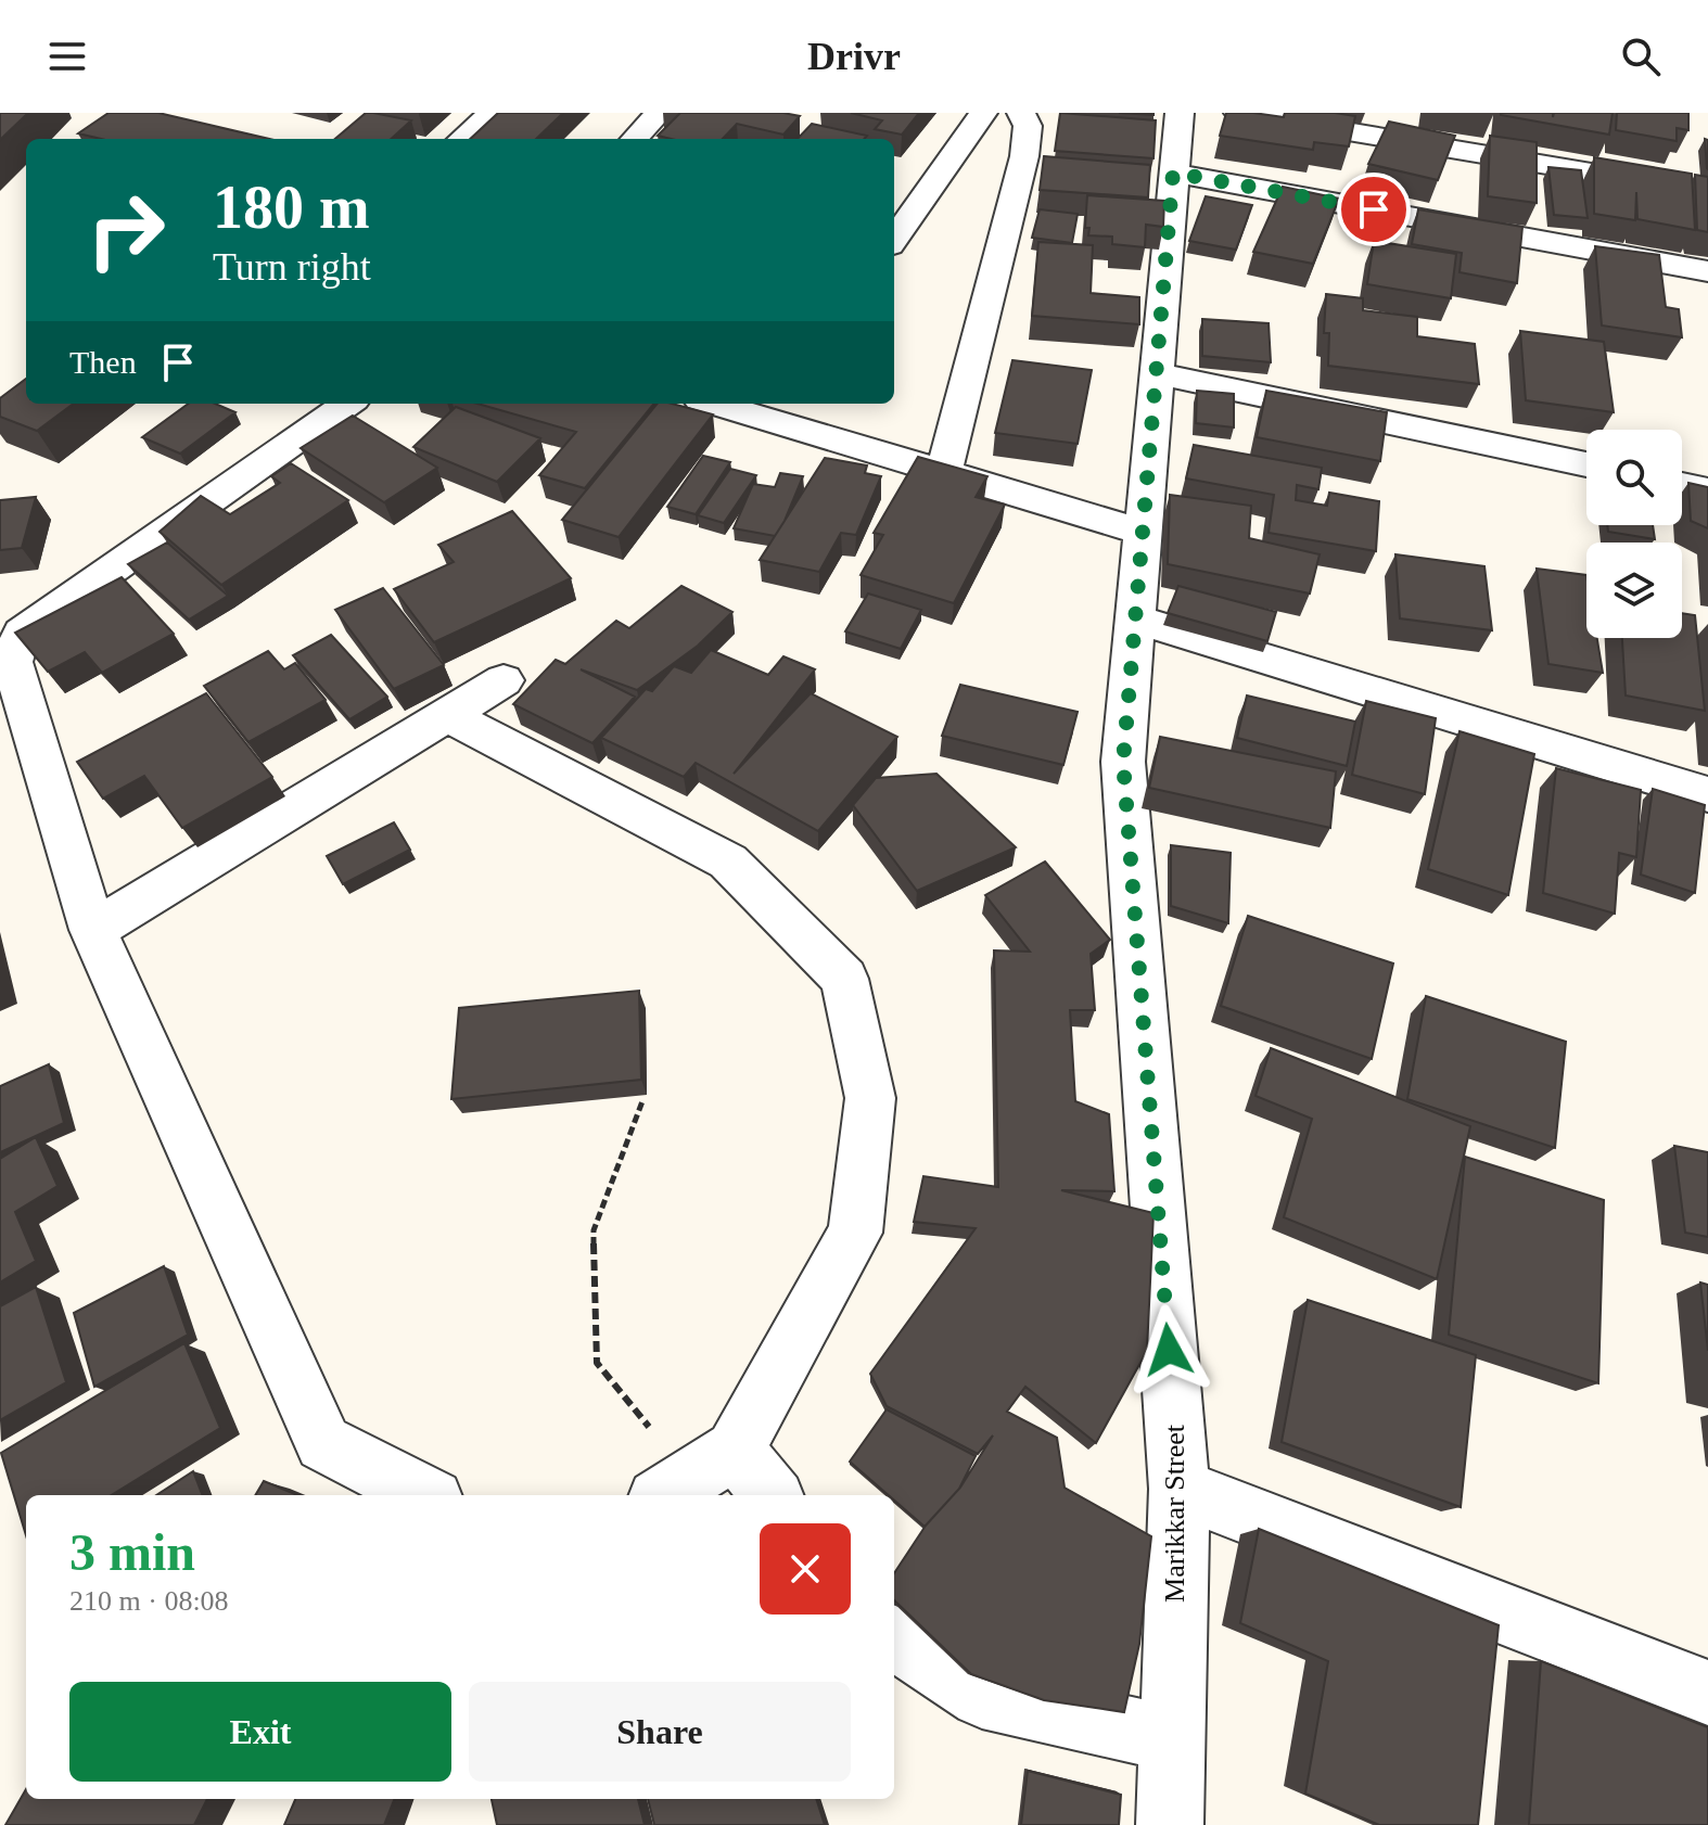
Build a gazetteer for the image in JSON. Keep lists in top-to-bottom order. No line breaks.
{"streets":{"street":["Marikkar Street"]},"page":{"header":"Drivr","turn":["180 m","Turn right"],"then":"Then","heading":["3 min","210 m · 08:08"],"buttons":["Exit","Share"]}}
